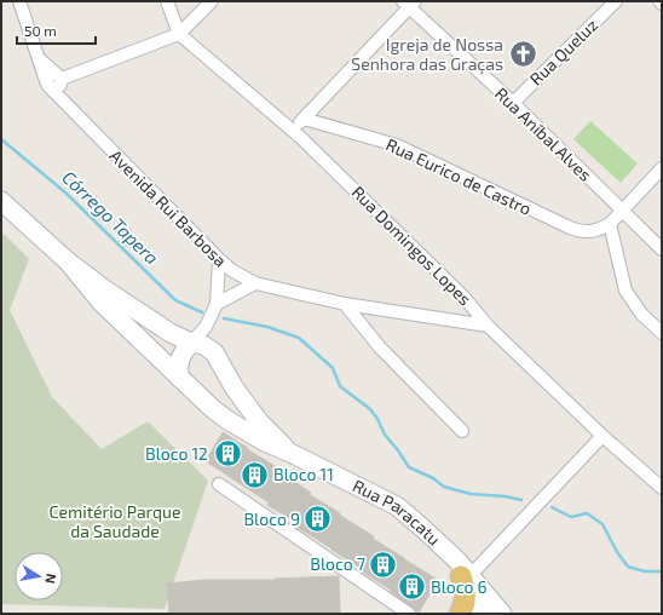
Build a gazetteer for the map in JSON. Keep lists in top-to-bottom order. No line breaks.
{"streets":{"main road":["Rua Paracatu"],"street":["Rua Queluz","Rua Aníbal Alves","Rua Eurico de Castro","Avenida Rui Barbosa","Rua Domingos Lopes"]},"crossings":[["Rua Queluz","Rua Aníbal Alves"],["Avenida Rui Barbosa","Rua Domingos Lopes"]],"water":["Córrego Tapera"],"parks":["Cemitério Parque da Saudade"],"places":{"church":["Igreja de Nossa Senhora das Graças"],"building":["Bloco 12","Bloco 11","Bloco 9","Bloco 7","Bloco 6"]},"scale_bar":"50 m","north":"right"}
